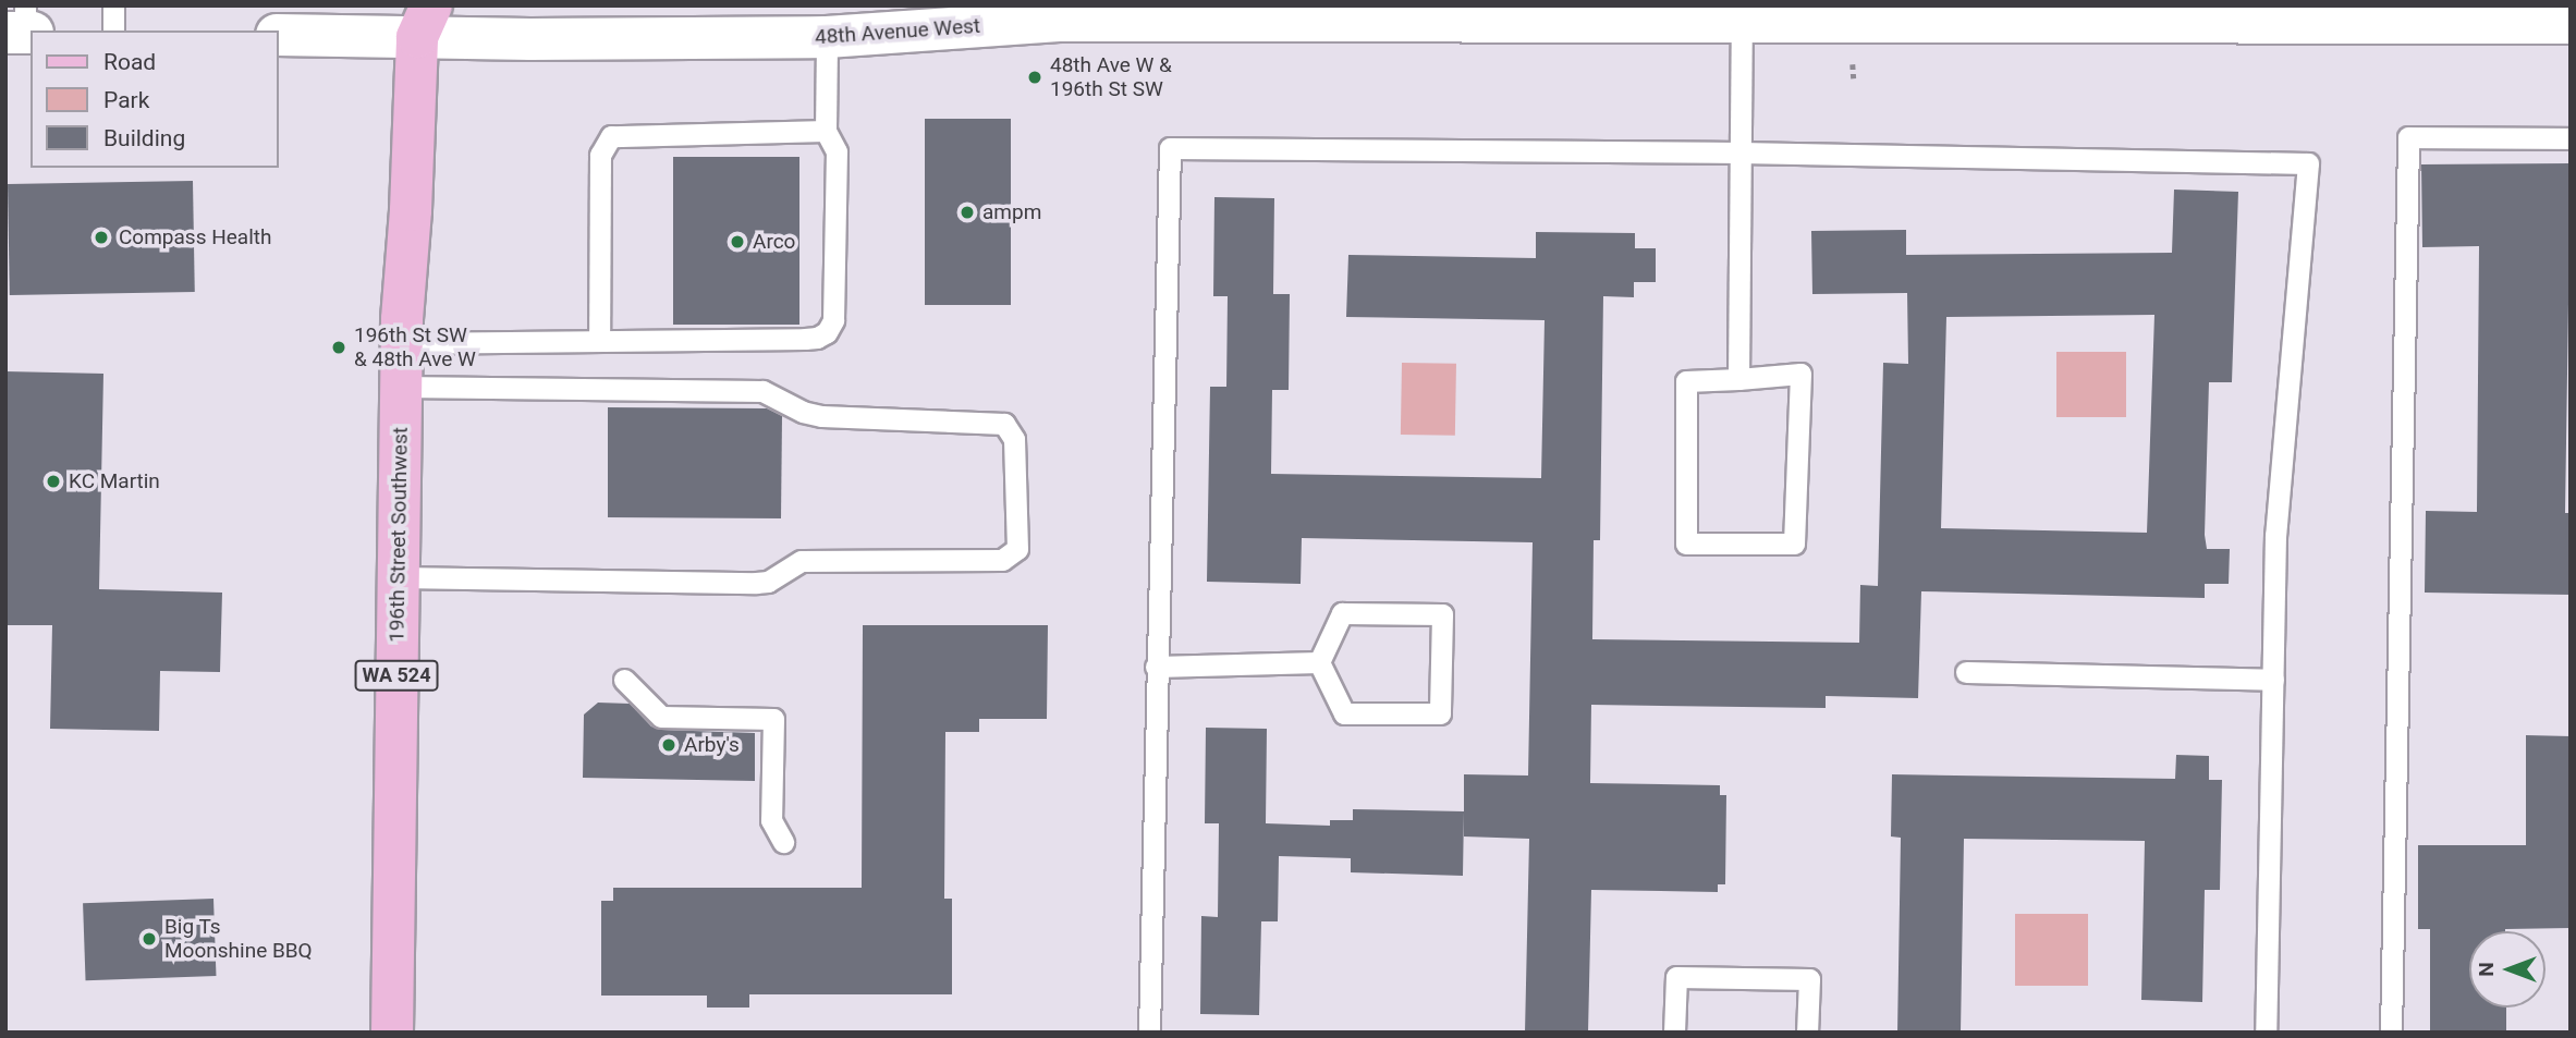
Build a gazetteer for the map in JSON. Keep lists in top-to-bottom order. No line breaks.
{"streets":{"main road":["196th Street Southwest","WA 524"],"street":["48th Avenue West"]},"crossings":[["48th Avenue West","196th Street Southwest"]],"places":["48th Ave W & 196th St SW","ampm","Compass Health","Arco","196th St SW & 48th Ave W","KC Martin","Arby's","Big Ts Moonshine BBQ"],"legend":["Road","Park","Building"],"north":"left"}
